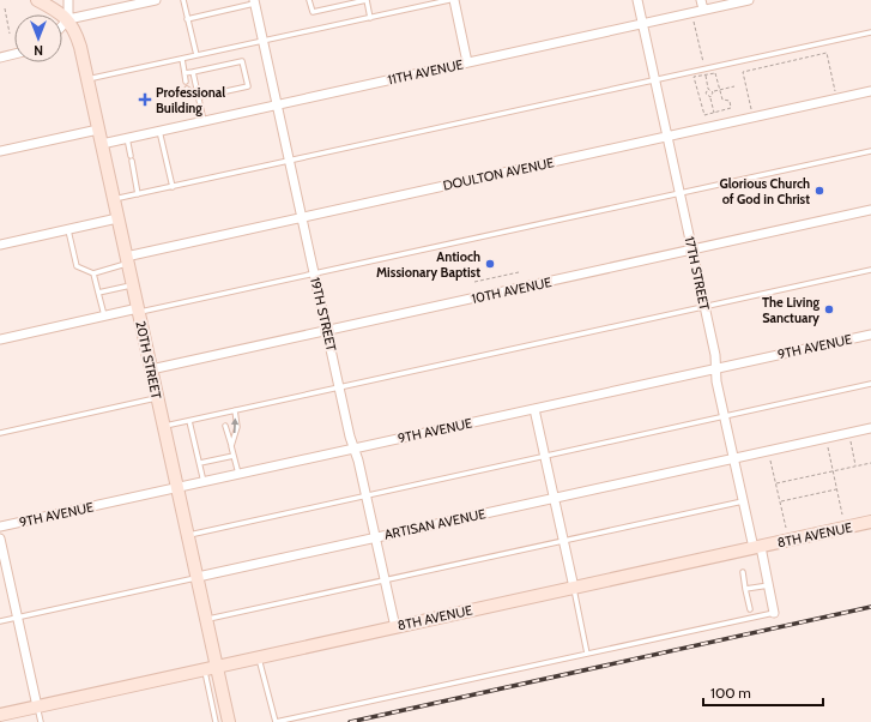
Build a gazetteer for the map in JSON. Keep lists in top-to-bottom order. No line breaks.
{"streets":{"main road":["20TH STREET","8TH AVENUE"],"street":["11TH AVENUE","DOULTON AVENUE","17TH STREET","10TH AVENUE","19TH STREET","9TH AVENUE","ARTISAN AVENUE"]},"crossings":[["11TH AVENUE","17TH STREET"],["11TH AVENUE","19TH STREET"],["11TH AVENUE","20TH STREET"],["DOULTON AVENUE","17TH STREET"],["DOULTON AVENUE","19TH STREET"],["DOULTON AVENUE","20TH STREET"],["17TH STREET","10TH AVENUE"],["17TH STREET","9TH AVENUE"],["17TH STREET","ARTISAN AVENUE"],["17TH STREET","8TH AVENUE"],["10TH AVENUE","19TH STREET"],["10TH AVENUE","20TH STREET"],["19TH STREET","9TH AVENUE"],["19TH STREET","ARTISAN AVENUE"],["19TH STREET","8TH AVENUE"],["9TH AVENUE","20TH STREET"],["20TH STREET","ARTISAN AVENUE"],["20TH STREET","8TH AVENUE"]],"places":{"health":["Professional Building"],"other":["Glorious Church of God in Christ","Antioch Missionary Baptist","The Living Sanctuary"]},"scale_bar":"100 m","north":"bottom"}
